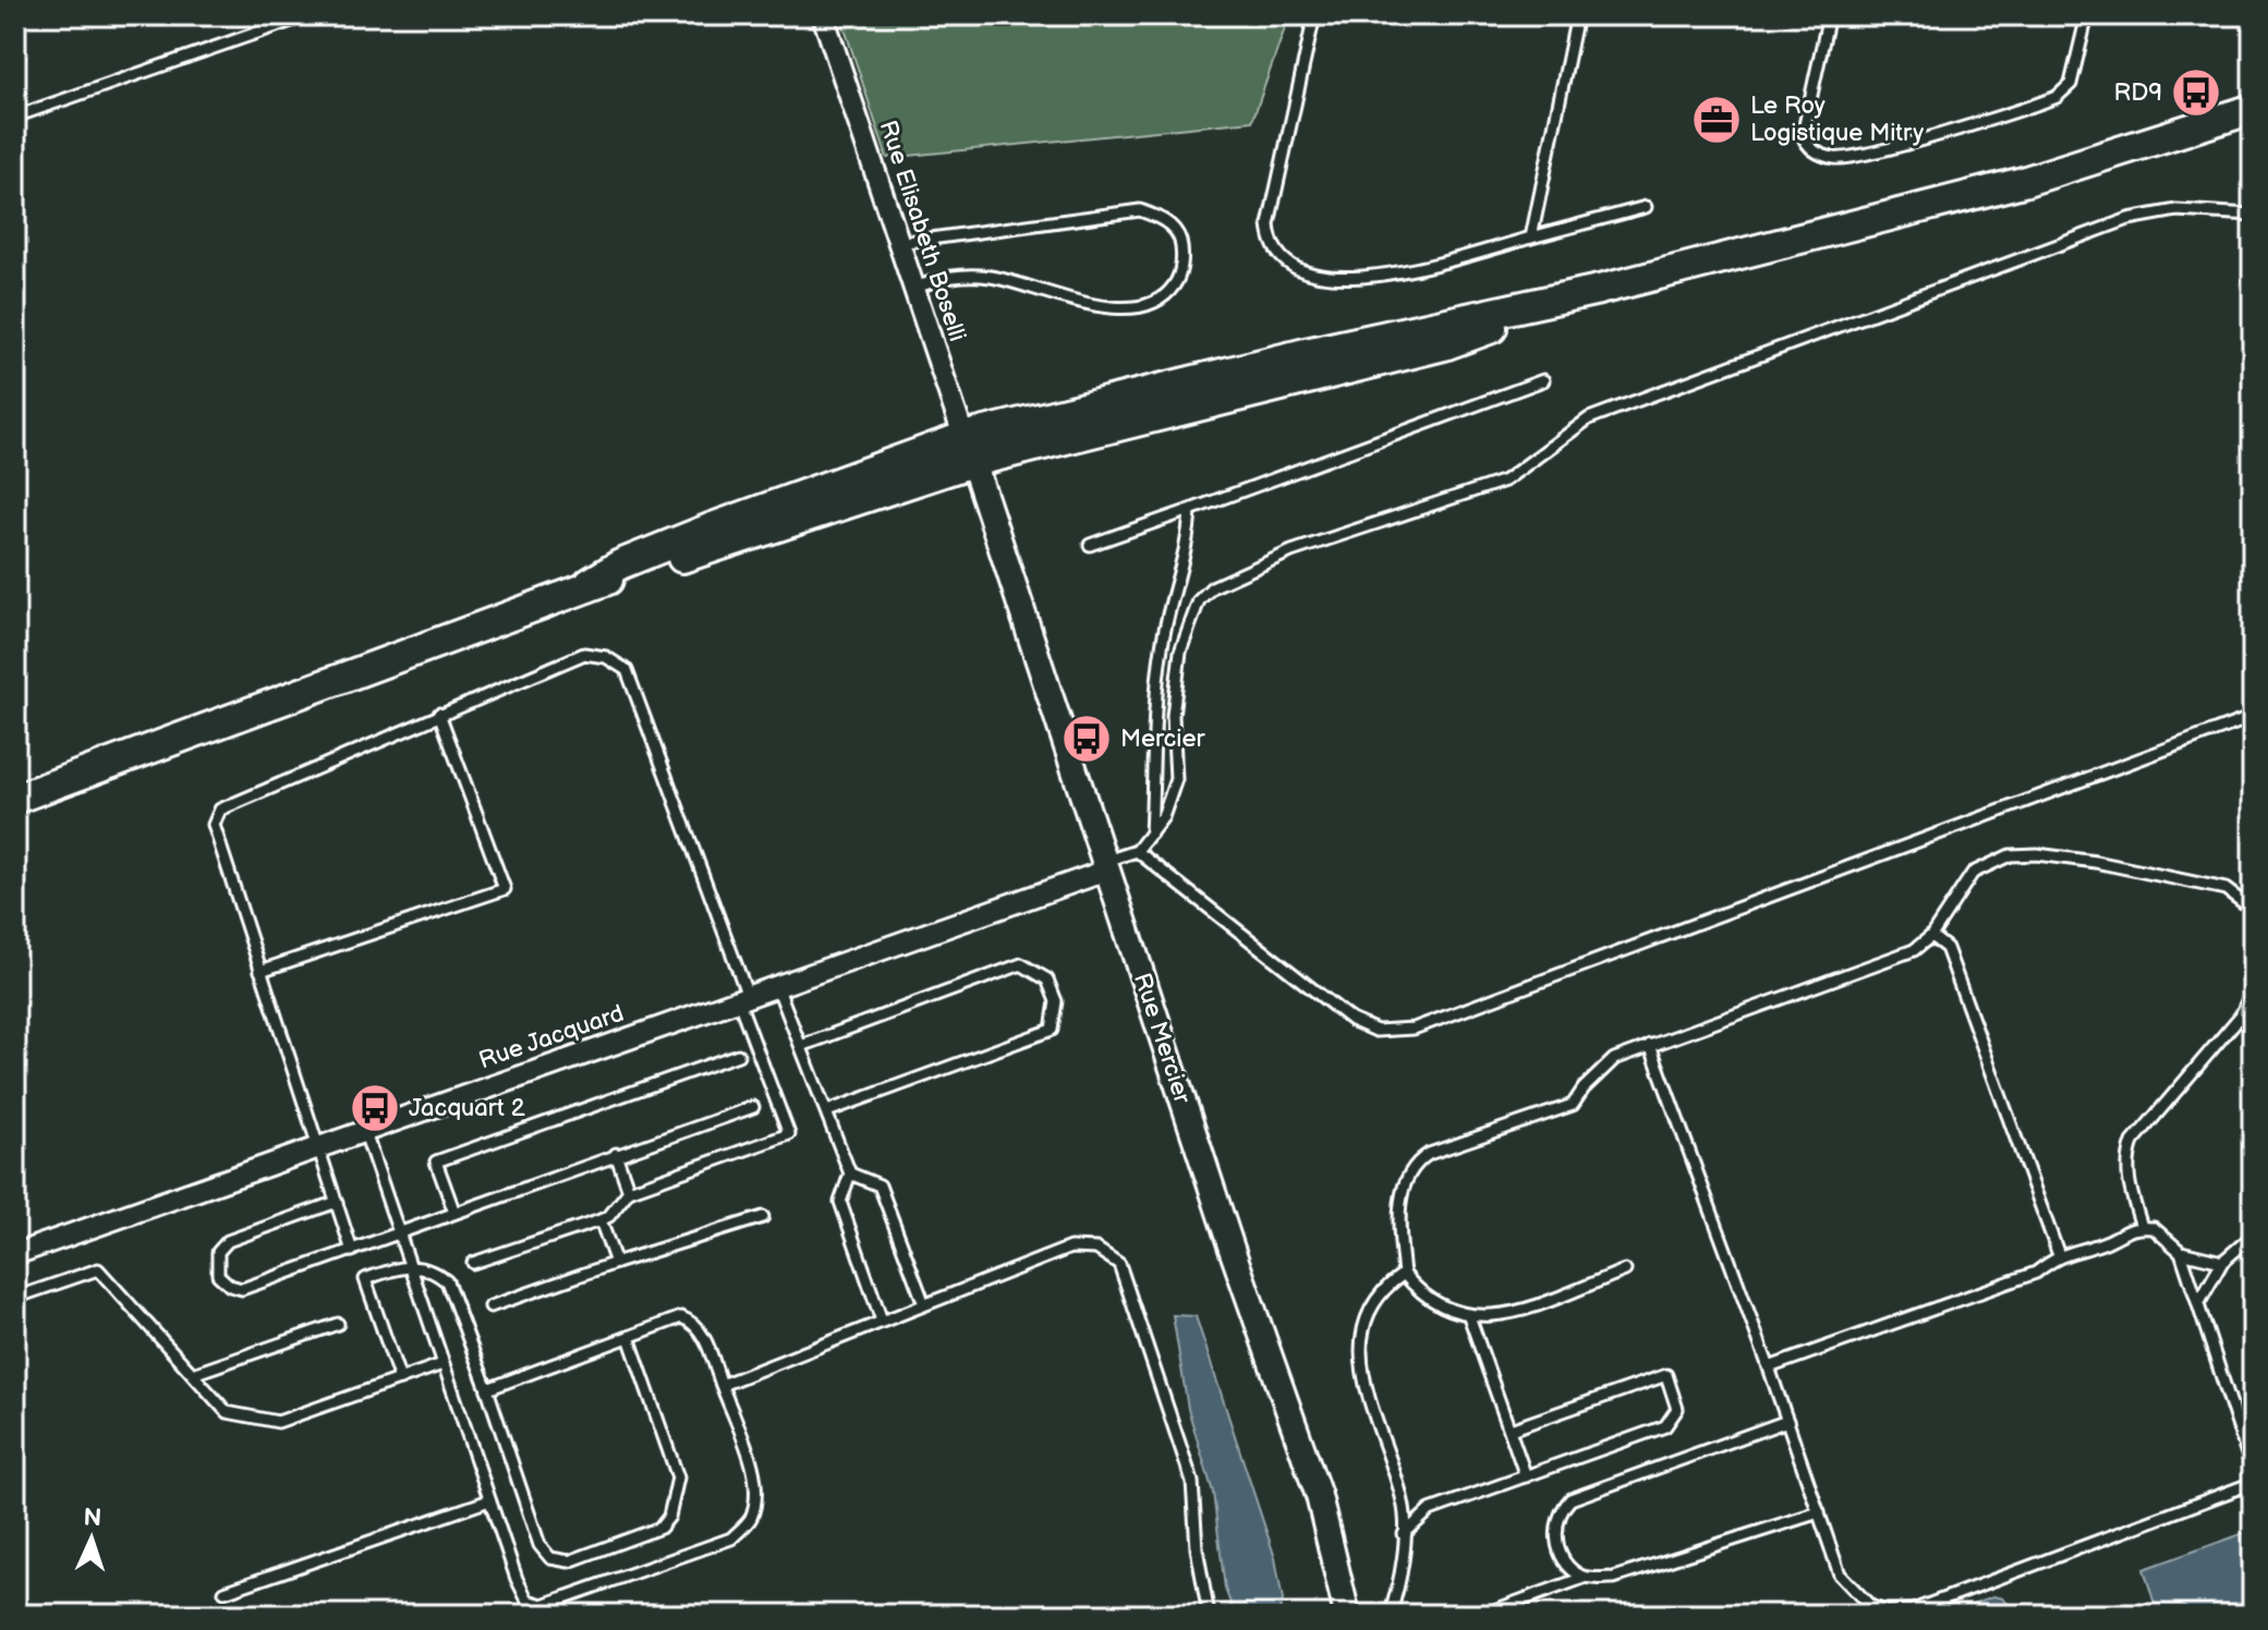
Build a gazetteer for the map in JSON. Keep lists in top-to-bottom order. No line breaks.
{"streets":{"street":["Rue Elisabeth Boselli","Rue Jacquard","Rue Mercier"]},"crossings":[["Rue Elisabeth Boselli","Rue Mercier"],["Rue Jacquard","Rue Mercier"]],"places":{"bus stop":["RD9","Mercier","Jacquart 2"],"office":["Le Roy Logistique Mitry"]},"north":"top"}
